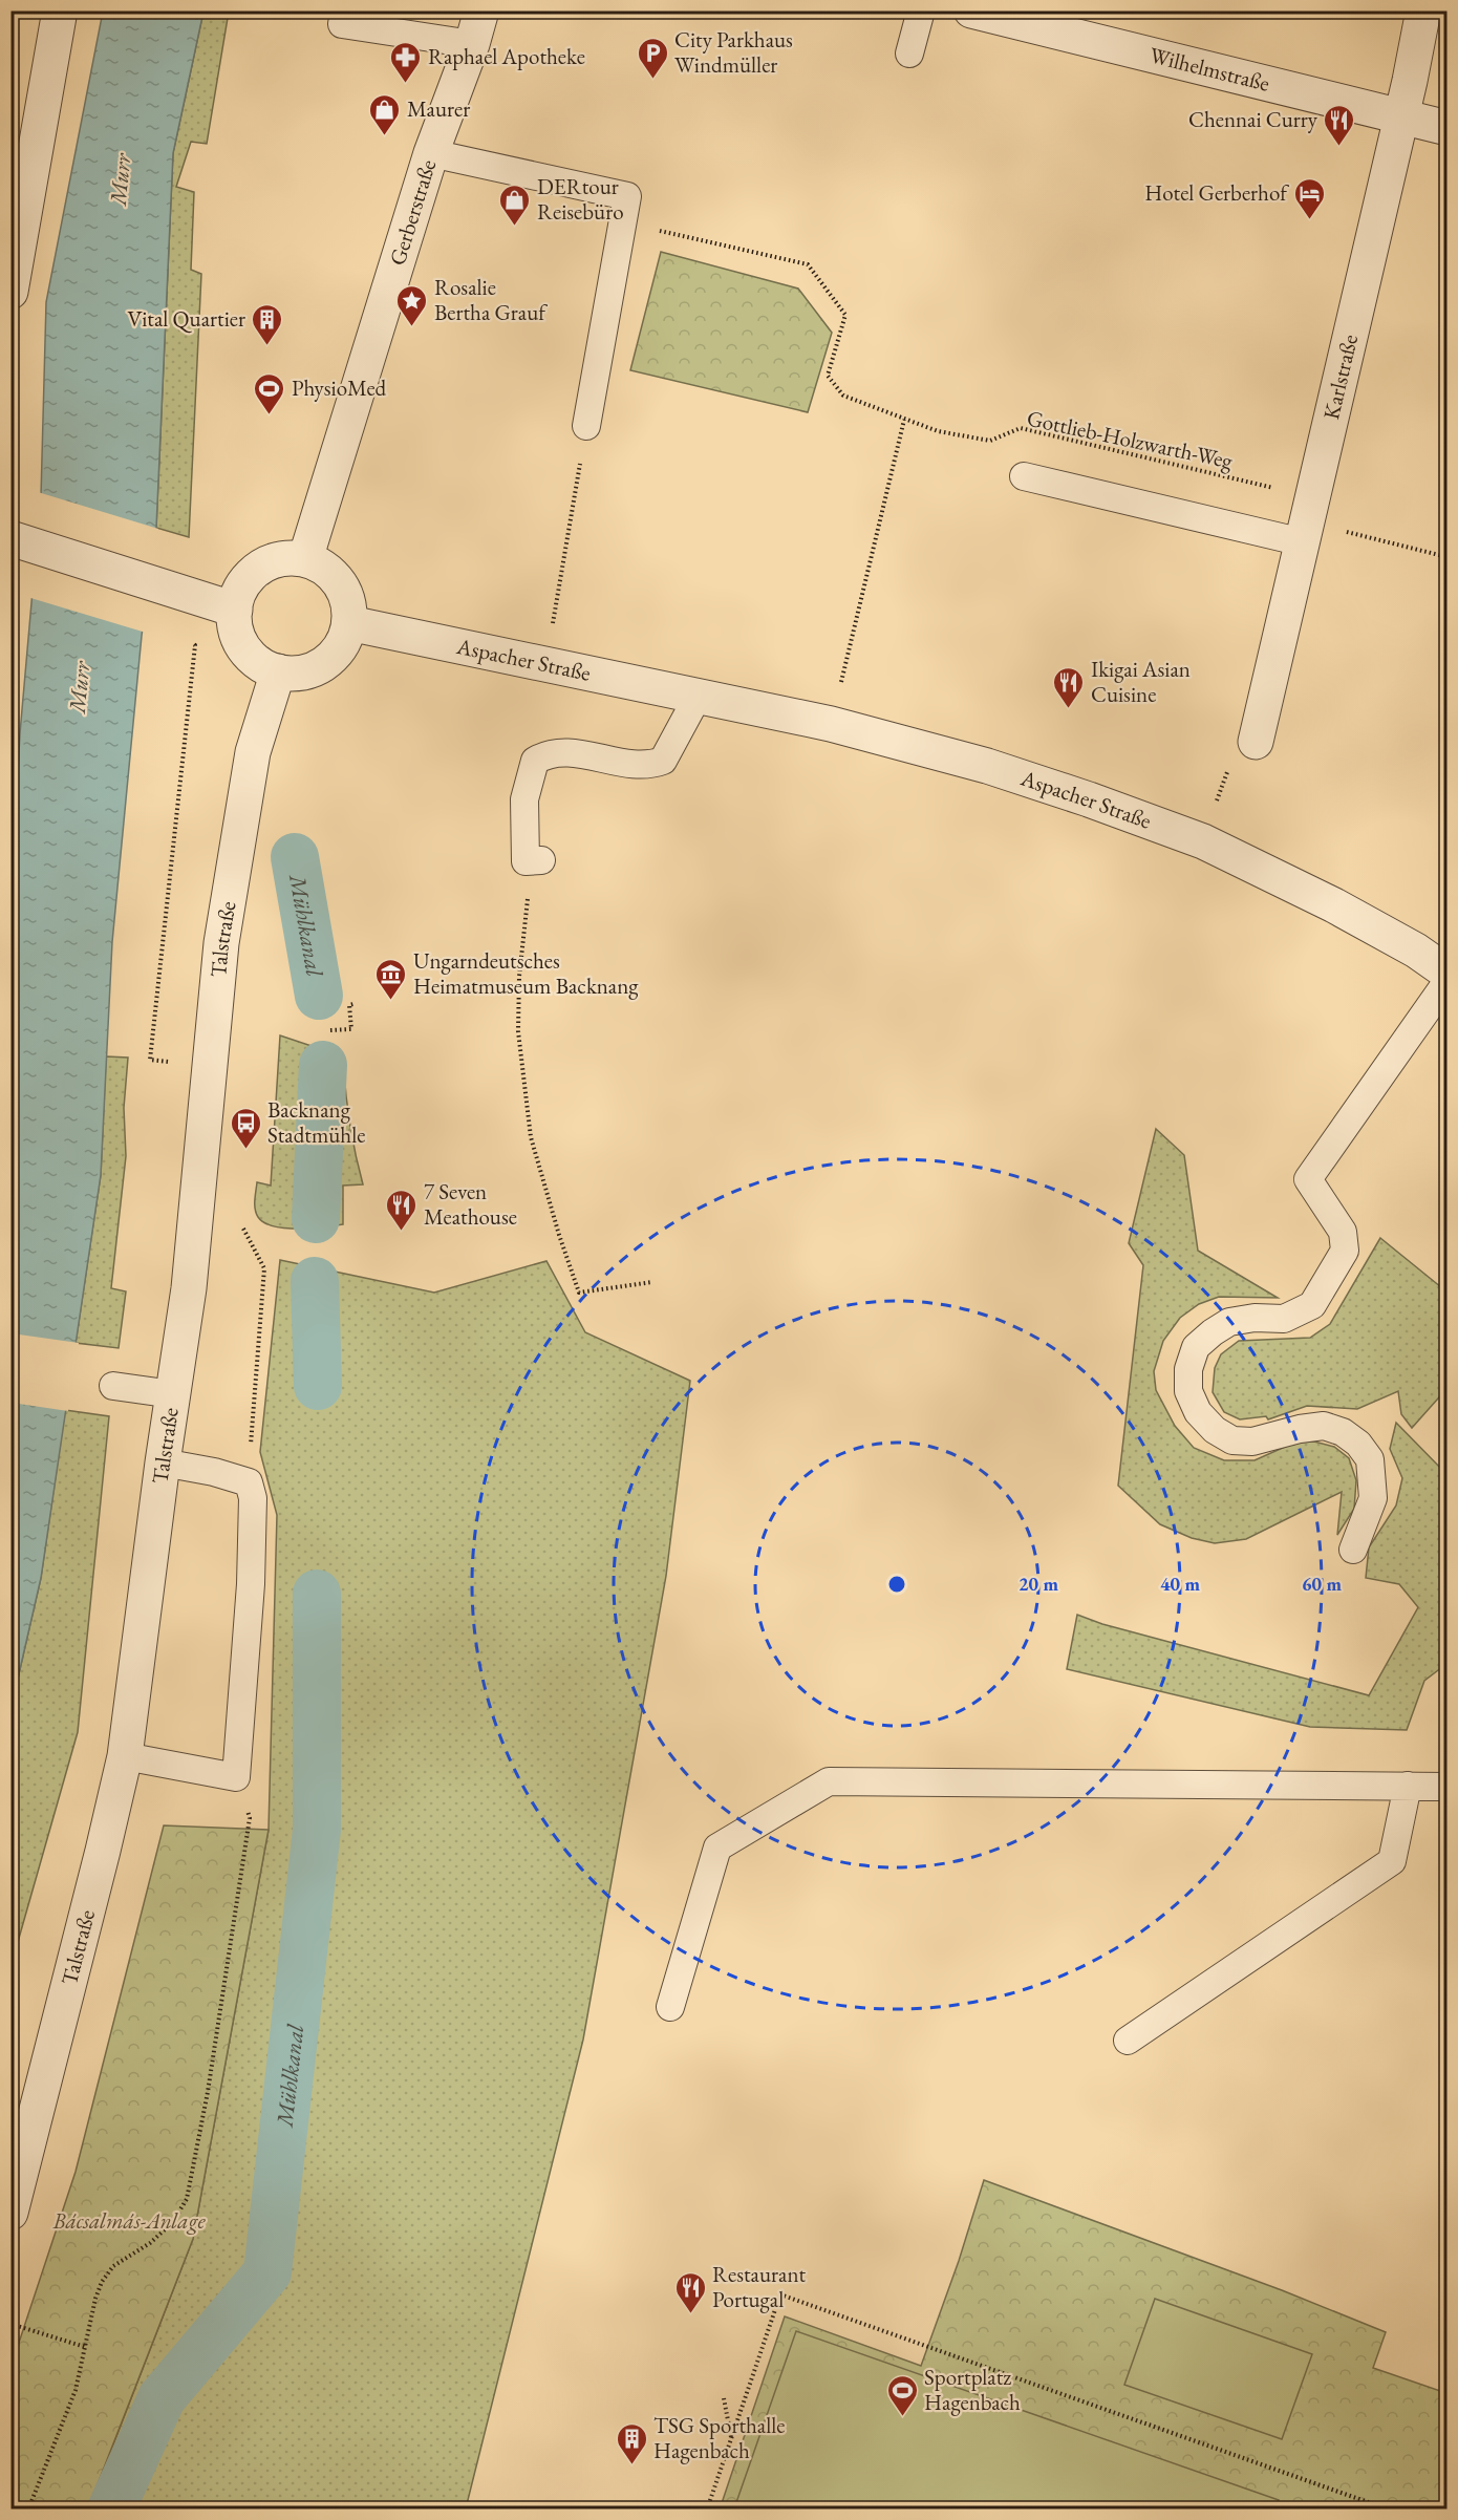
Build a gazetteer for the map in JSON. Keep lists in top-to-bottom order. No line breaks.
{"streets":{"street":["Wilhelmstraße","Gerberstraße","Karlstraße","Aspacher Straße","Talstraße"],"path":["Gottlieb-Holzwarth-Weg"]},"crossings":[["Wilhelmstraße","Karlstraße"],["Gerberstraße","Aspacher Straße"],["Gerberstraße","Talstraße"],["Karlstraße","Gottlieb-Holzwarth-Weg"],["Aspacher Straße","Talstraße"]],"water":["Murr","Mühlkanal"],"parks":["Bácsalmás-Anlage"],"places":{"parking":["City Parkhaus Windmüller"],"pharmacy":["Raphael Apotheke"],"shop":["Maurer","DERtour Reisebüro"],"restaurant":["Chennai Curry","Ikigai Asian Cuisine","7 Seven Meathouse","Restaurant Portugal"],"hotel":["Hotel Gerberhof"],"place":["Rosalie Bertha Grauf"],"building":["Vital Quartier","TSG Sporthalle Hagenbach"],"sports":["PhysioMed","Sportplatz Hagenbach"],"museum":["Ungarndeutsches Heimatmuseum Backnang"],"bus stop":["Backnang Stadtmühle"]},"rings":["20 m","40 m","60 m"]}
